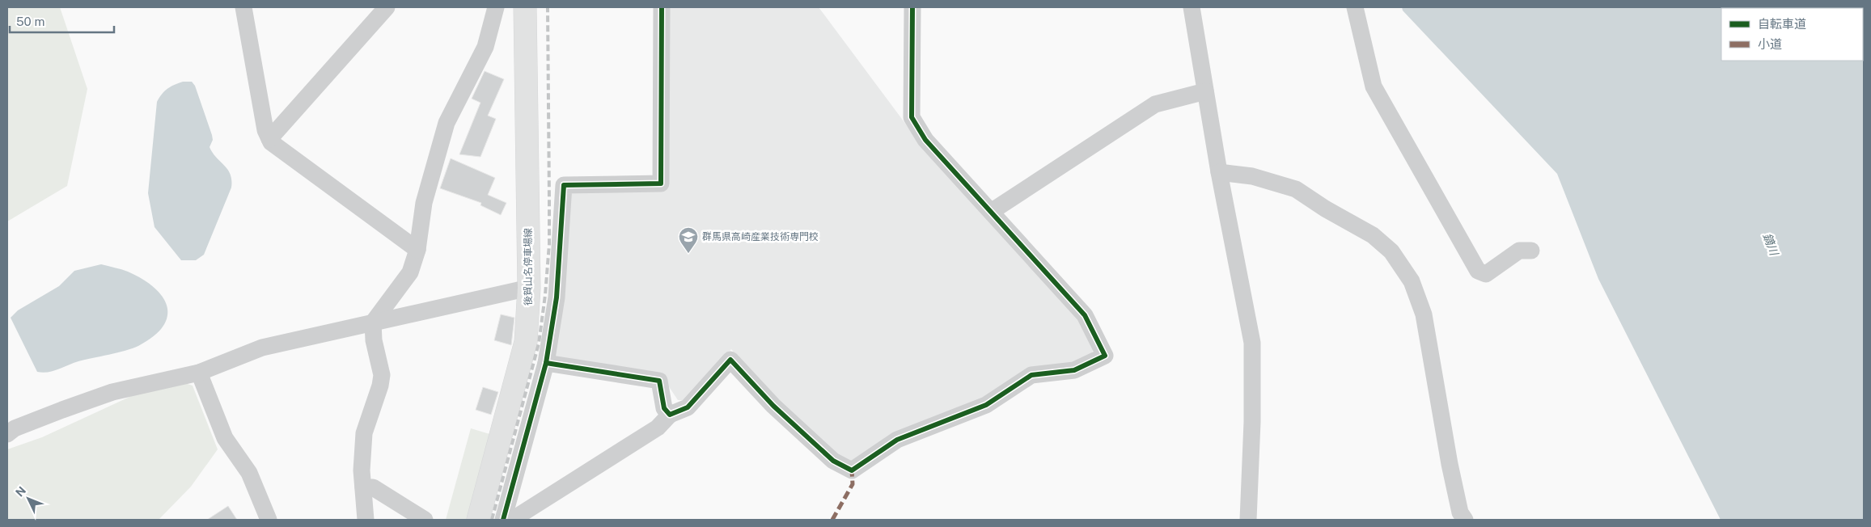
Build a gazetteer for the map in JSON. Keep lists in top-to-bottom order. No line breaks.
{"streets":{"main road":["後賀山名停車場線"]},"water":["鏑川"],"places":{"school or university":["群馬県高崎産業技術専門校"]},"legend":["自転車道","小道"],"scale_bar":"50 m","north":"top left"}
